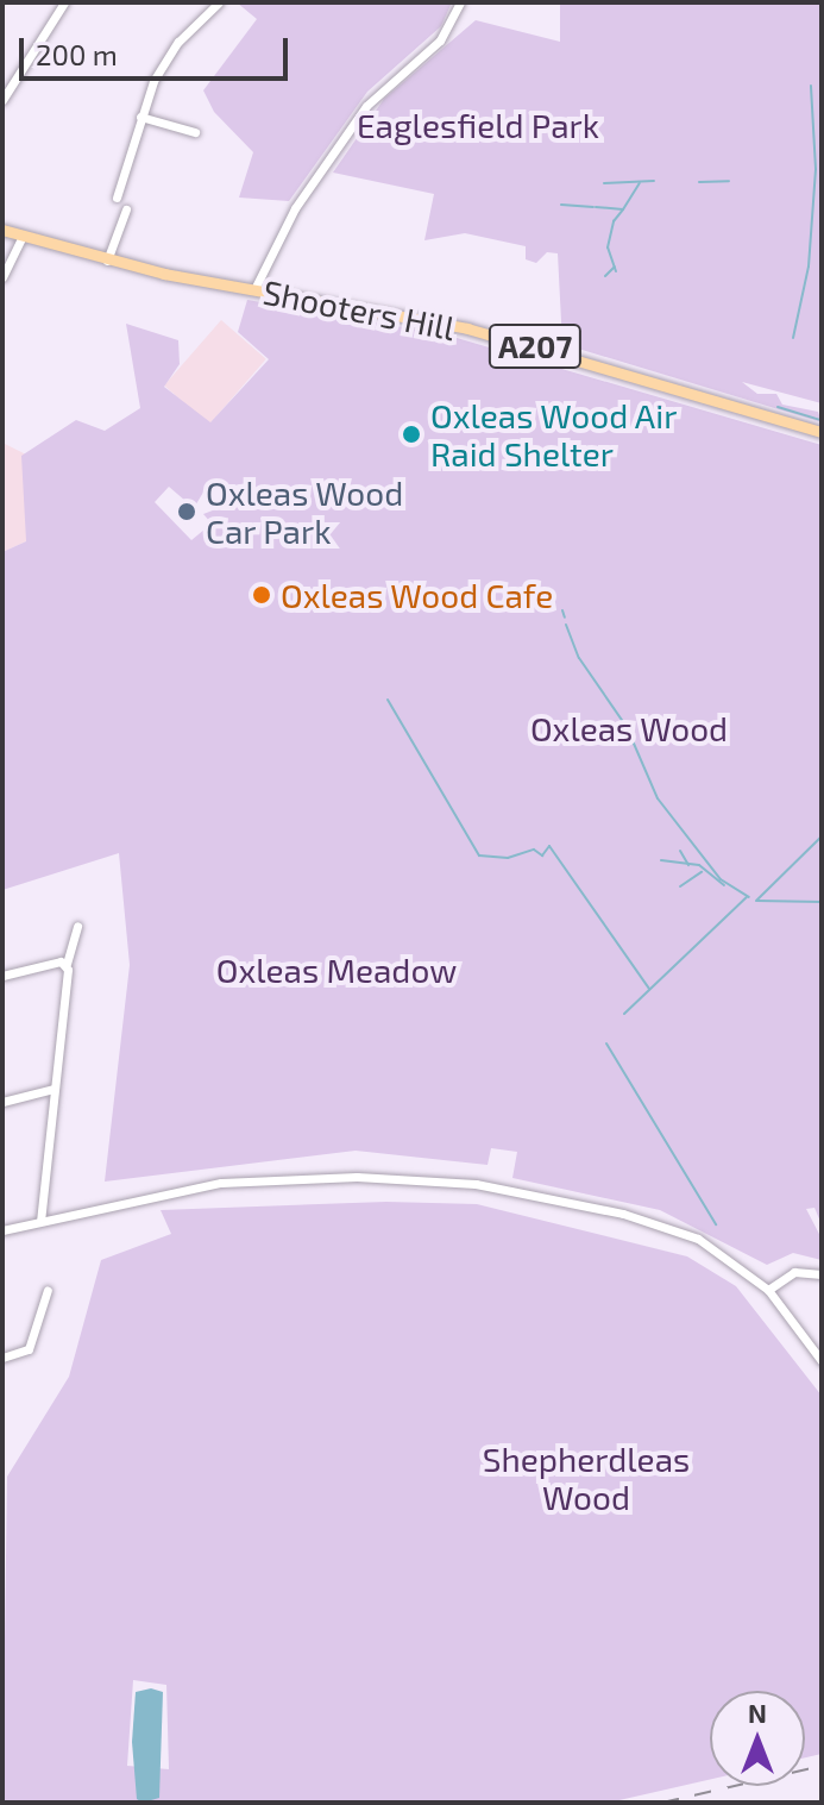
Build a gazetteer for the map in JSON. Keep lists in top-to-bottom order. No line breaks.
{"streets":{"main road":["Shooters Hill","A207"]},"parks":["Eaglesfield Park","Oxleas Wood","Oxleas Meadow","Shepherdleas Wood"],"places":["Oxleas Wood Air Raid Shelter","Oxleas Wood Car Park","Oxleas Wood Cafe"],"scale_bar":"200 m","north":"top"}
